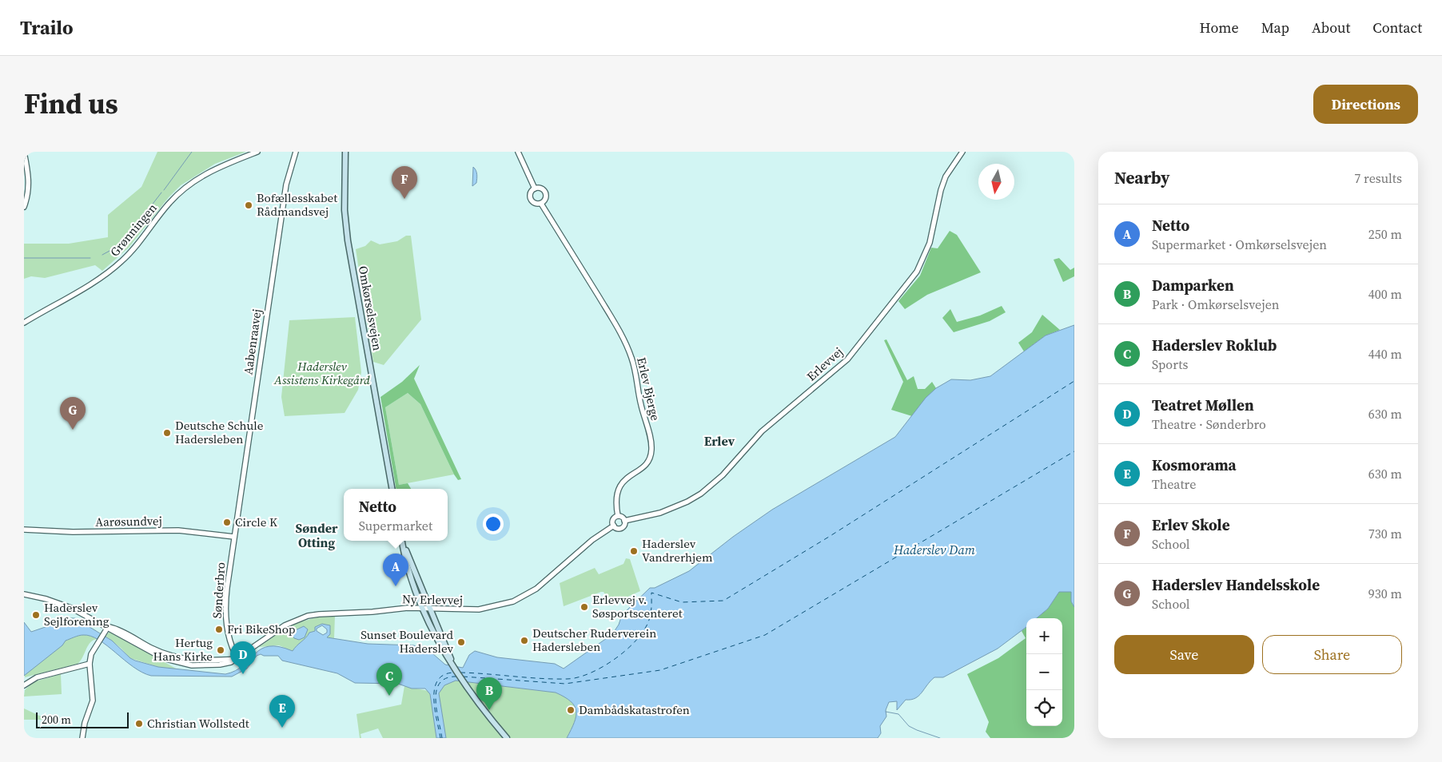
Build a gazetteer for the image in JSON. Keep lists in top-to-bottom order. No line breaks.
{"streets":{"main road":["Omkørselsvejen"],"street":["Grønningen","Aabenraavej","Erlevvej","Erlev Bjerge","Aarøsundvej","Sønderbro","Ny Erlevvej"]},"crossings":[["Aabenraavej","Aarøsundvej"],["Aabenraavej","Sønderbro"],["Erlevvej","Erlev Bjerge"],["Erlevvej","Ny Erlevvej"],["Erlev Bjerge","Ny Erlevvej"],["Aarøsundvej","Sønderbro"],["Sønderbro","Ny Erlevvej"]],"districts":["Erlev","Sønder Otting"],"water":["Haderslev Dam"],"parks":["Haderslev Assistens Kirkegård"],"places":["Bofællesskabet Rådmandsvej","Deutsche Schule Hadersleben","Circle K","Haderslev Vandrerhjem","Erlevvej v. Søsportscenteret","Haderslev Sejlforening","Fri BikeShop","Deutscher Ruderverein Hadersleben","Sunset Boulevard Haderslev","Hertug Hans Kirke","Dambådskatastrofen","Christian Wollstedt"],"scale_bar":"200 m","north":"bottom","page":{"header":"Trailo","nav":["Home","Map","About","Contact"],"title":"Find us","buttons":["Directions",["Save","Share"]],"heading":["Nearby","7 results"],"pins":["F","G","A","D","C","B","E"],"list":[{"mark":"A","name":"Netto","note":"Supermarket · Omkørselsvejen","value":"250 m"},{"mark":"B","name":"Damparken","note":"Park · Omkørselsvejen","value":"400 m"},{"mark":"C","name":"Haderslev Roklub","note":"Sports","value":"440 m"},{"mark":"D","name":"Teatret Møllen","note":"Theatre · Sønderbro","value":"630 m"},{"mark":"E","name":"Kosmorama","note":"Theatre","value":"630 m"},{"mark":"F","name":"Erlev Skole","note":"School","value":"730 m"},{"mark":"G","name":"Haderslev Handelsskole","note":"School","value":"930 m"}],"popup":["Netto","Supermarket"],"map_buttons":["+","−"],"scale":"200 m"}}
